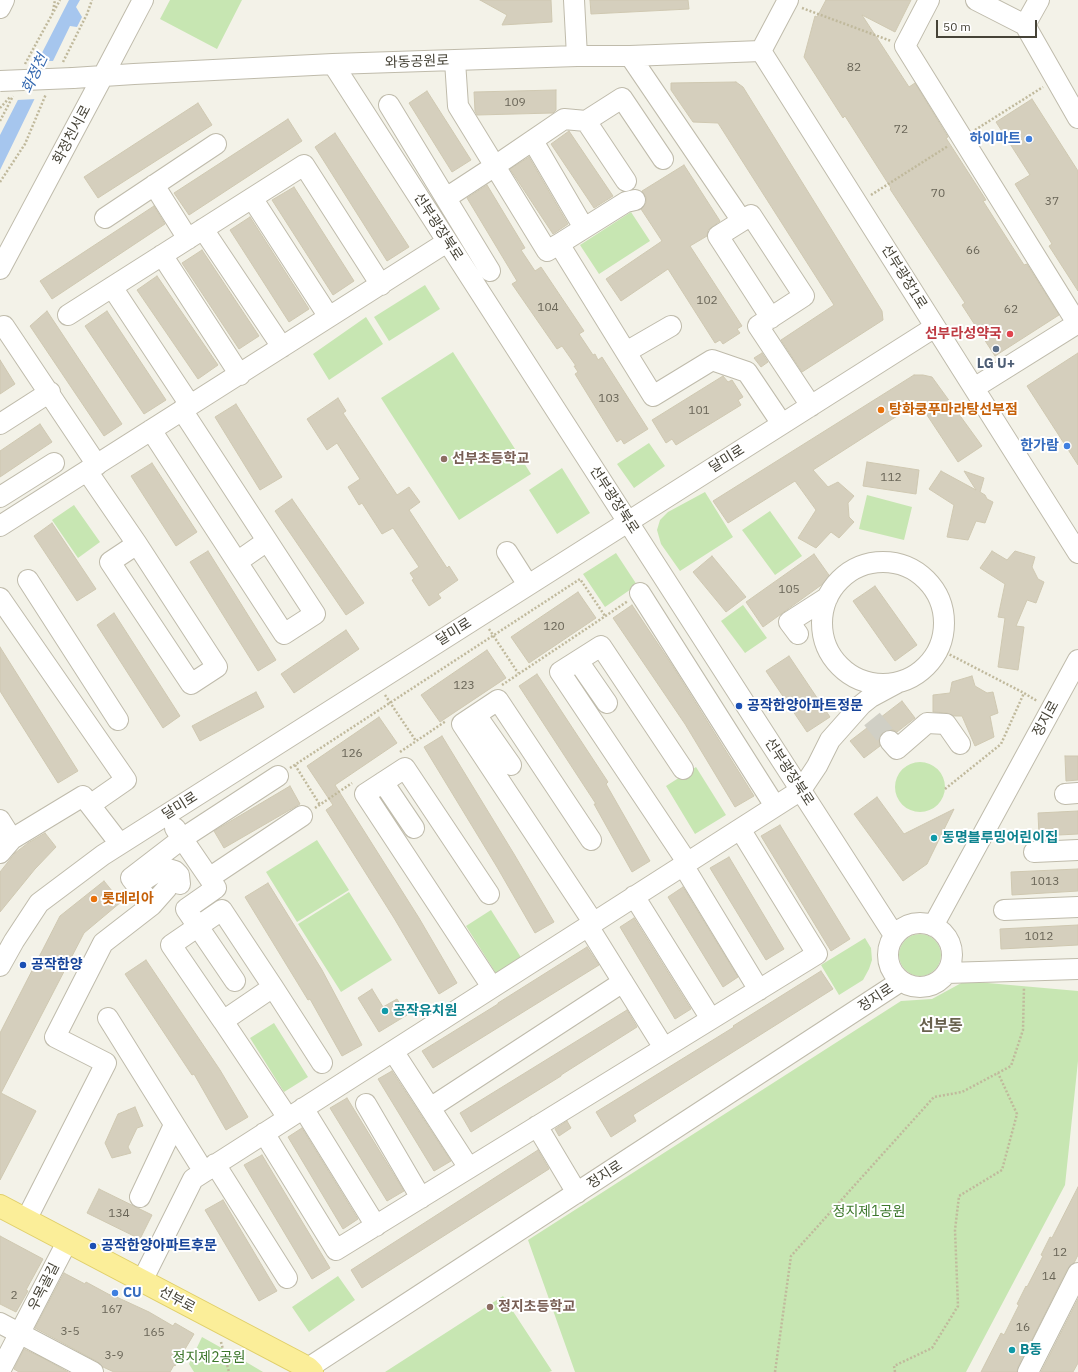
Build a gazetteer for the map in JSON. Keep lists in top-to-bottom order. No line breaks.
{"streets":{"main road":["선부로"],"street":["와동공원로","화정천서로","선부광장북로","선부광장1로","달미로","정지로","우목골길"]},"crossings":[["와동공원로","화정천서로"],["와동공원로","선부광장북로"],["와동공원로","선부광장1로"],["선부광장북로","달미로"],["선부광장북로","정지로"],["선부광장1로","달미로"],["정지로","선부로"],["우목골길","선부로"]],"districts":["선부동"],"water":["화정천"],"parks":["정지제1공원","정지제2공원"],"places":["하이마트","선부라성약국","LG U+","탕화쿵푸마라탕선부점","한가람","선부초등학교","공작한양아파트정문","동명블루밍어린이집","롯데리아","공작한양","공작유치원","공작한양아파트후문","CU","정지초등학교","B동"],"house_numbers":["82","109","72","70","37","66","102","104","62","103","101","112","105","120","123","126","1013","1012","134","12","14","2","167","16","3-5","165","3-9"],"scale_bar":"50 m"}
